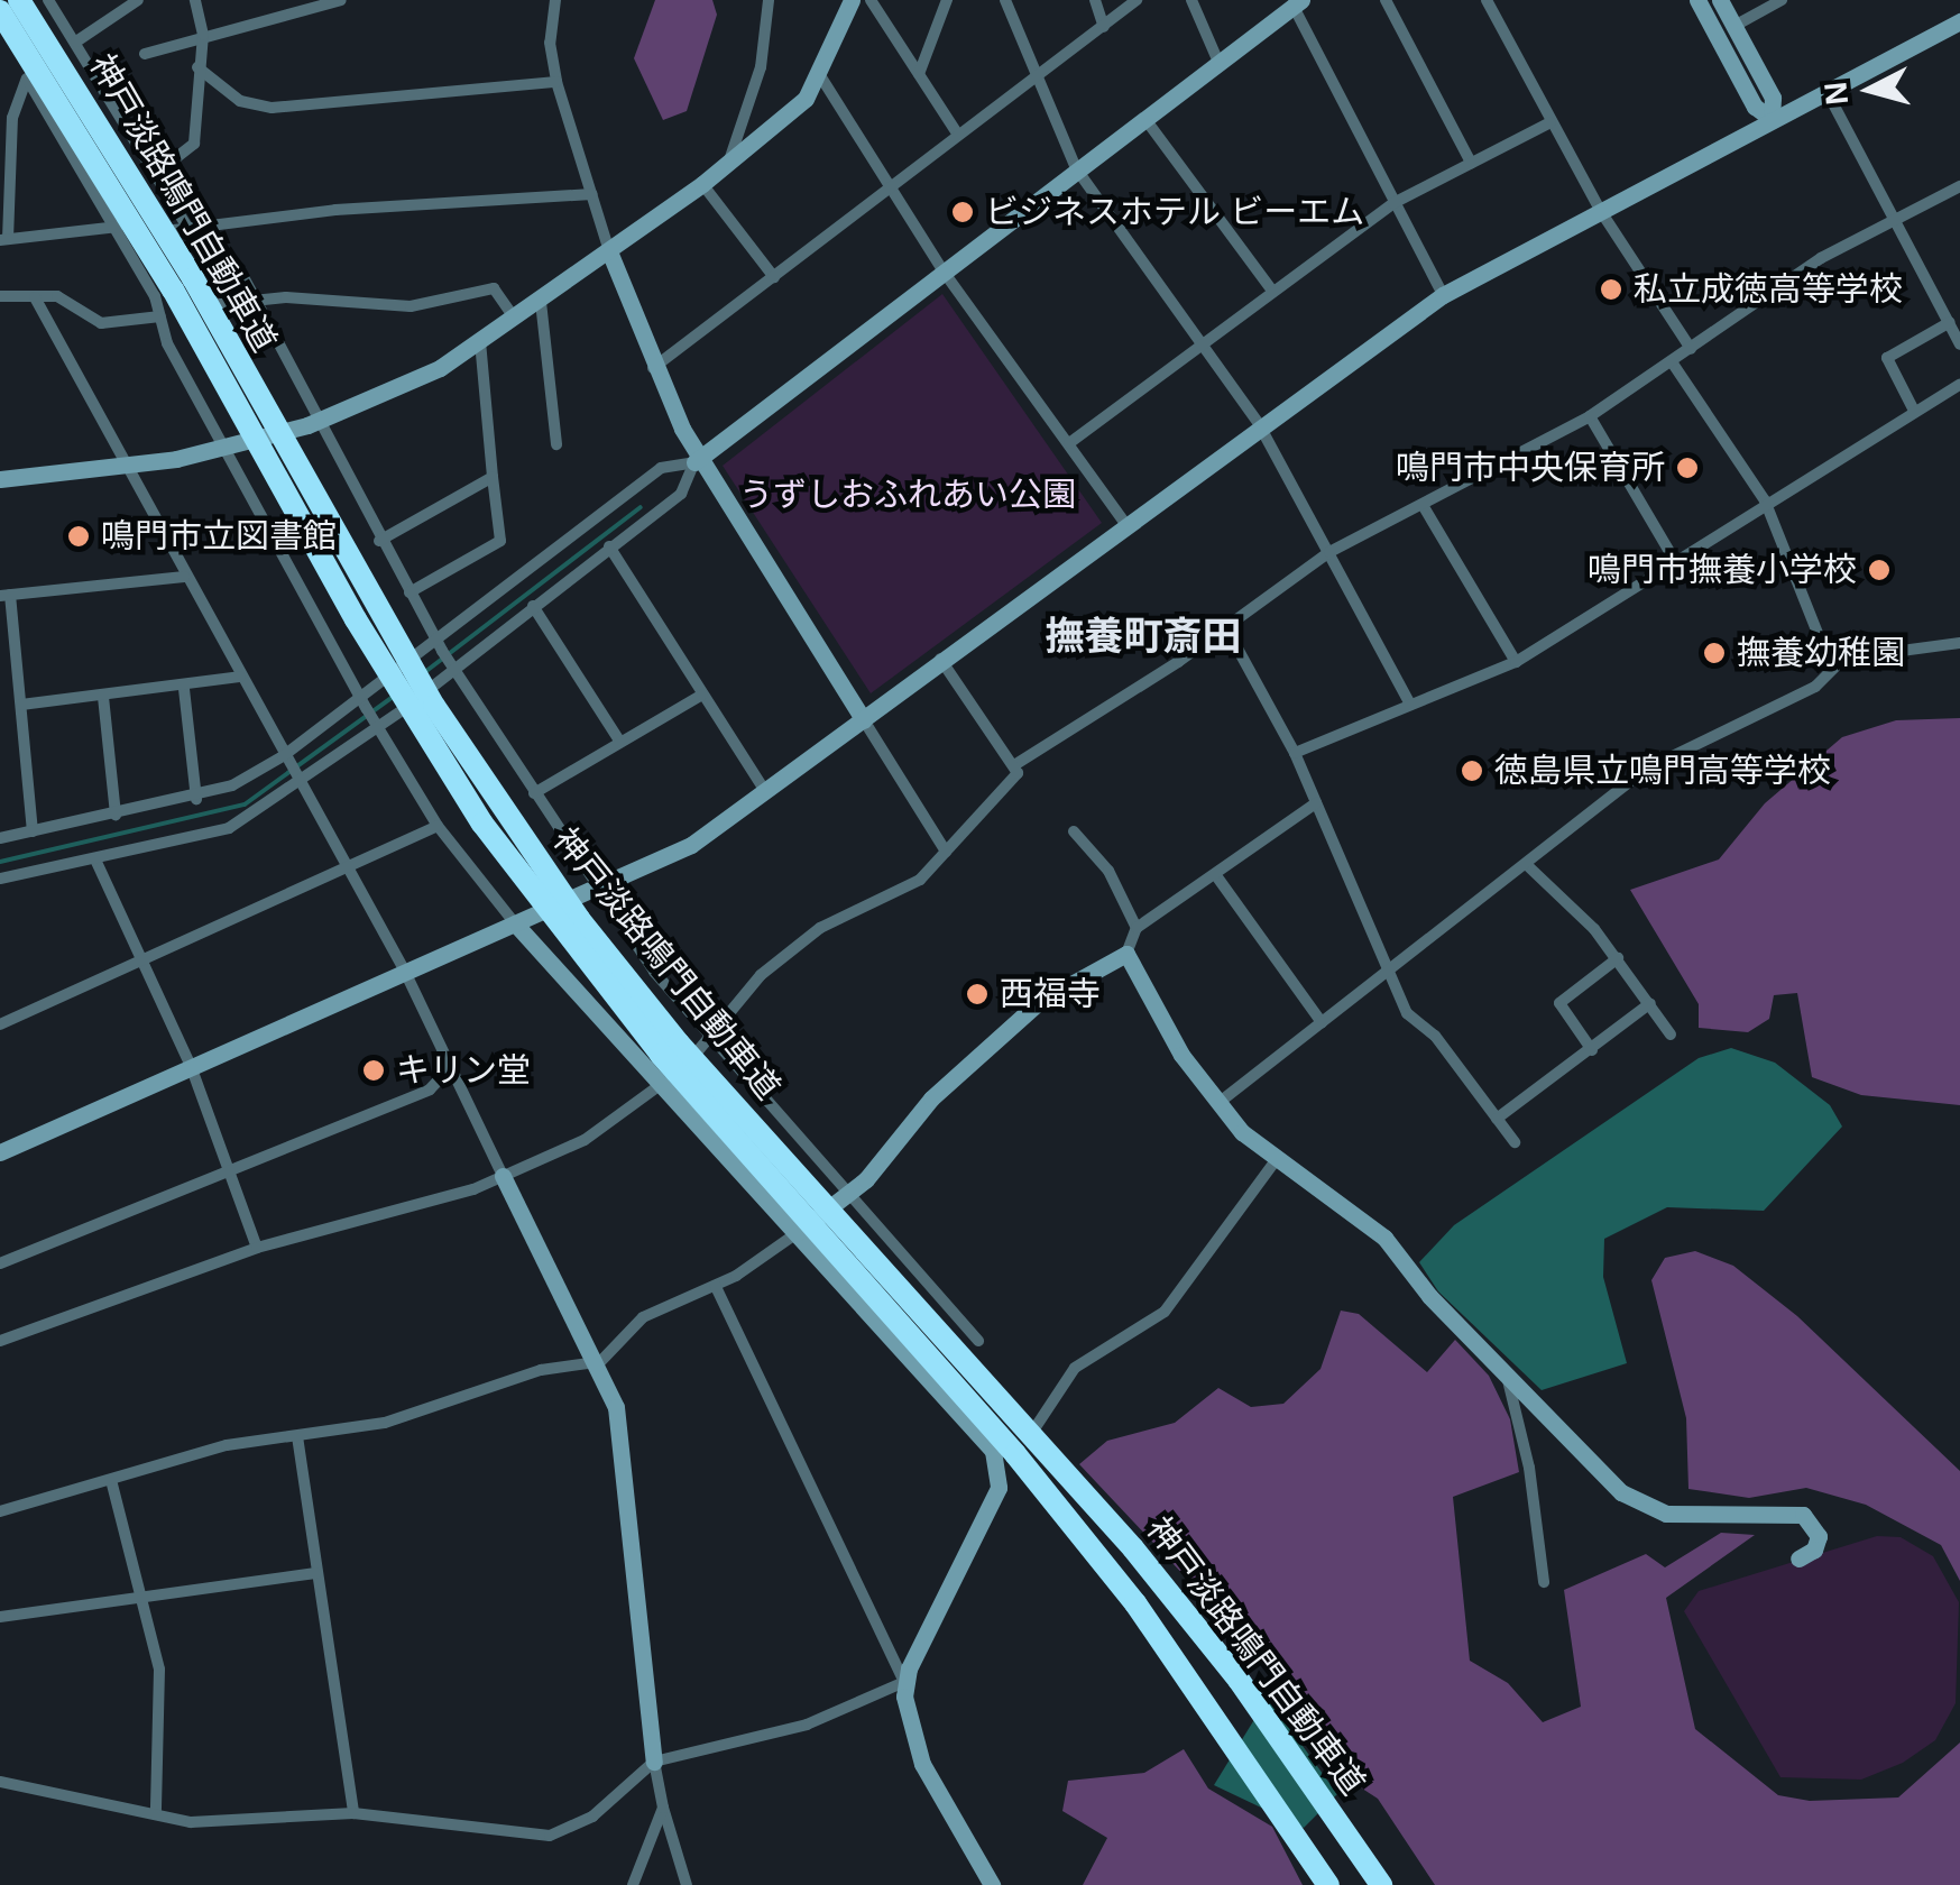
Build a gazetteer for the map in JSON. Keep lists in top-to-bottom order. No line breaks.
{"streets":{"highway":["神戸淡路鳴門自動車道"]},"districts":["撫養町斎田"],"parks":["うずしおふれあい公園"],"places":["ビジネスホテル ビーエム","私立成徳高等学校","鳴門市中央保育所","鳴門市立図書館","鳴門市撫養小学校","撫養幼稚園","徳島県立鳴門高等学校","西福寺","キリン堂"],"north":"left"}
